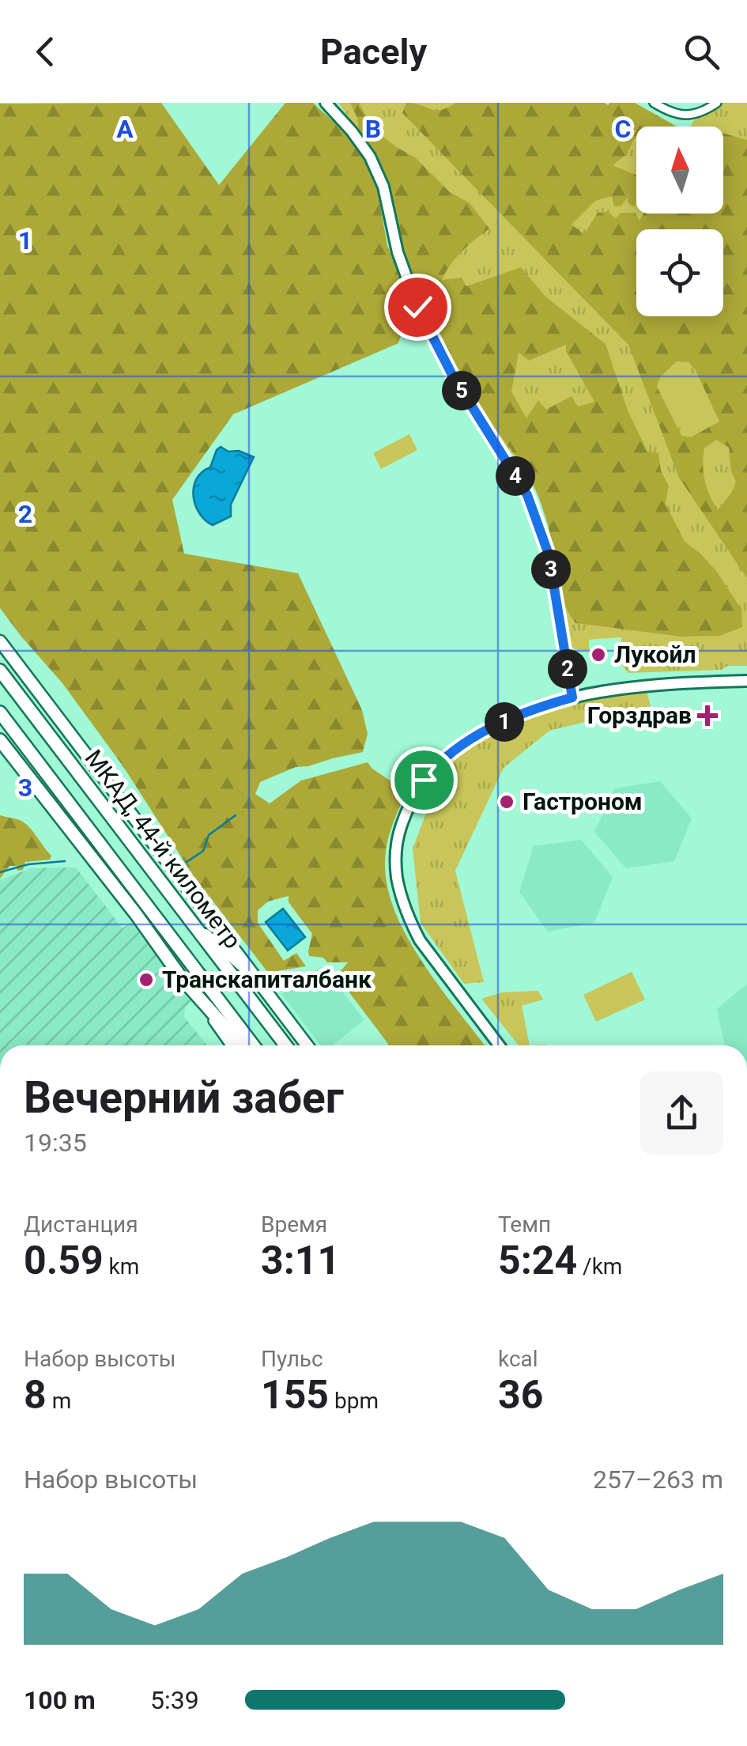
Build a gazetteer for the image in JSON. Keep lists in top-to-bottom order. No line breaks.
{"streets":{"highway":["МКАД, 44-й километр"]},"places":{"other":["Лукойл","Гастроном","Транскапиталбанк"],"health":["Горздрав"]},"north":"top","page":{"header":"Pacely","pins":["5","4","3","2","1"],"heading":["Вечерний забег","19:35"],"stats":[["Дистанция","0.59 km"],["Время","3:11"],["Темп","5:24 /km"],["Набор высоты","8 m"],["Пульс","155 bpm"],["kcal","36"]],"chart":["Набор высоты","257–263 m"],"list":[{"name":"100 m","note":"5:39"}]},"grid":{"columns":["A","B","C"],"rows":["1","2","3"]}}
